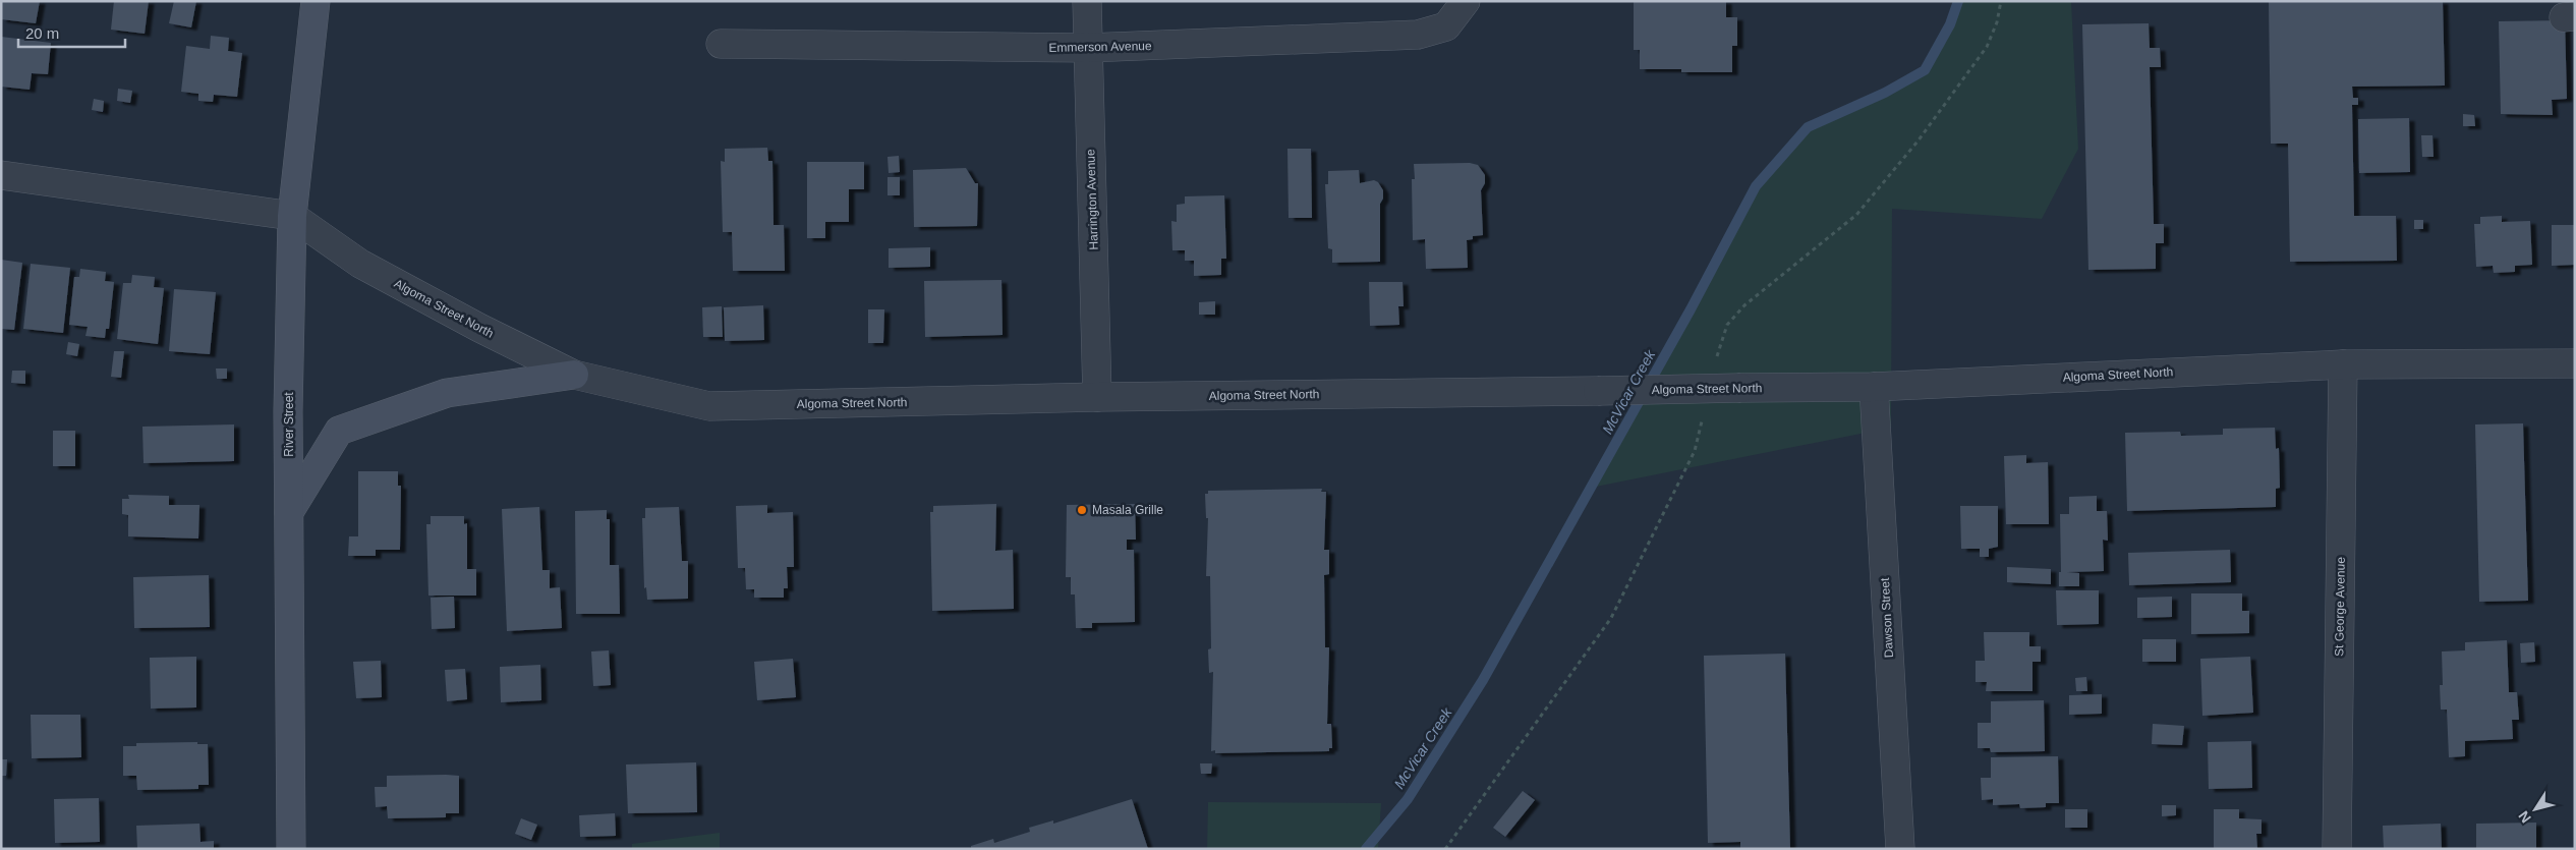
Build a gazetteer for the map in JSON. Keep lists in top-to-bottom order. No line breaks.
{"streets":{"main road":["River Street"],"street":["Emmerson Avenue","Harrington Avenue","Algoma Street North","St George Avenue","Dawson Street"]},"crossings":[["Emmerson Avenue","Harrington Avenue"],["Harrington Avenue","Algoma Street North"],["Algoma Street North","River Street"],["Algoma Street North","St George Avenue"],["Algoma Street North","Dawson Street"]],"water":["McVicar Creek"],"places":["Masala Grille"],"scale_bar":"20 m","north":"bottom left"}
